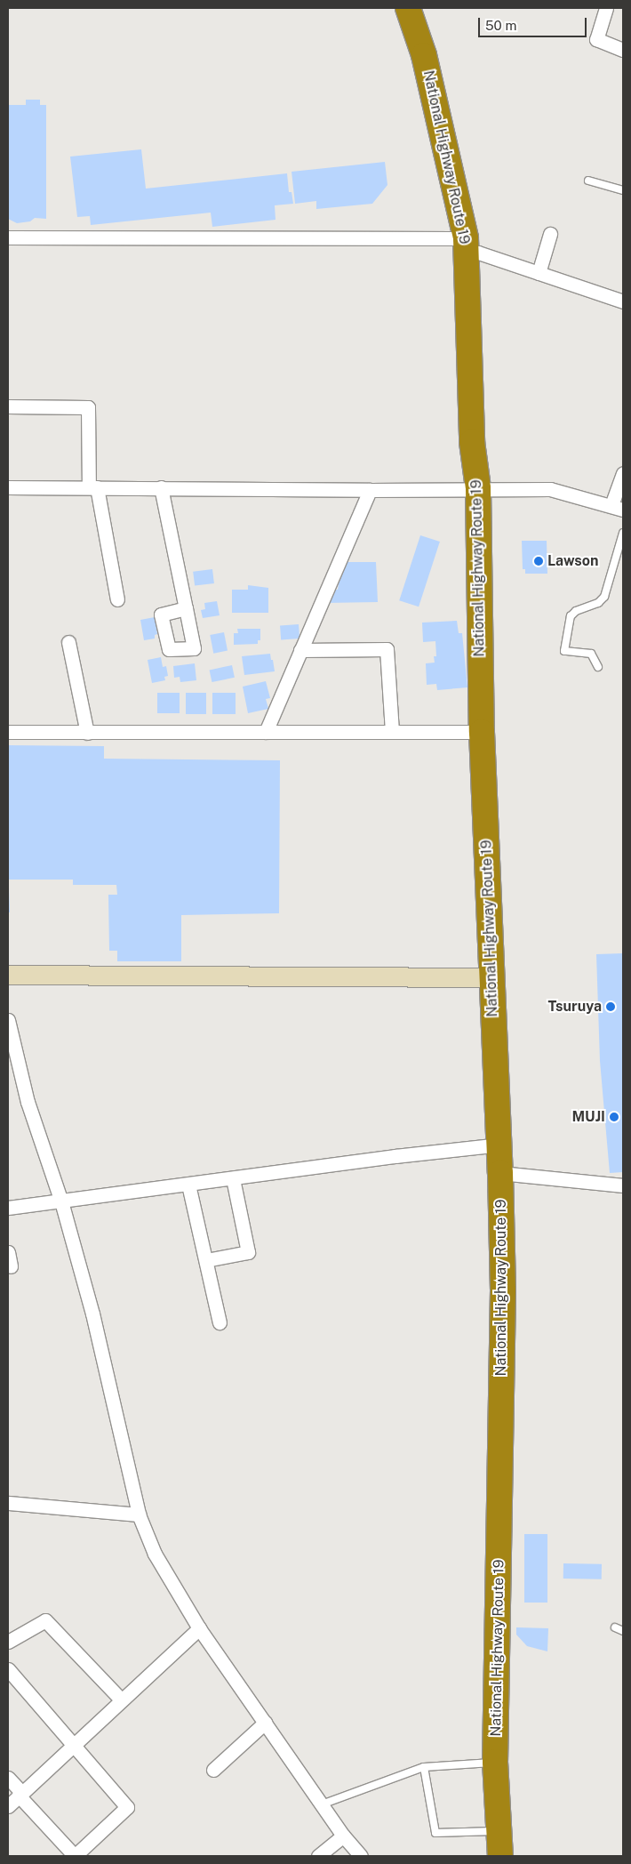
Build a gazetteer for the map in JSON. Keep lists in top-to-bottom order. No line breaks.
{"streets":{"highway":["National Highway Route 19"]},"places":["Lawson","Tsuruya","MUJI"],"scale_bar":"50 m"}
